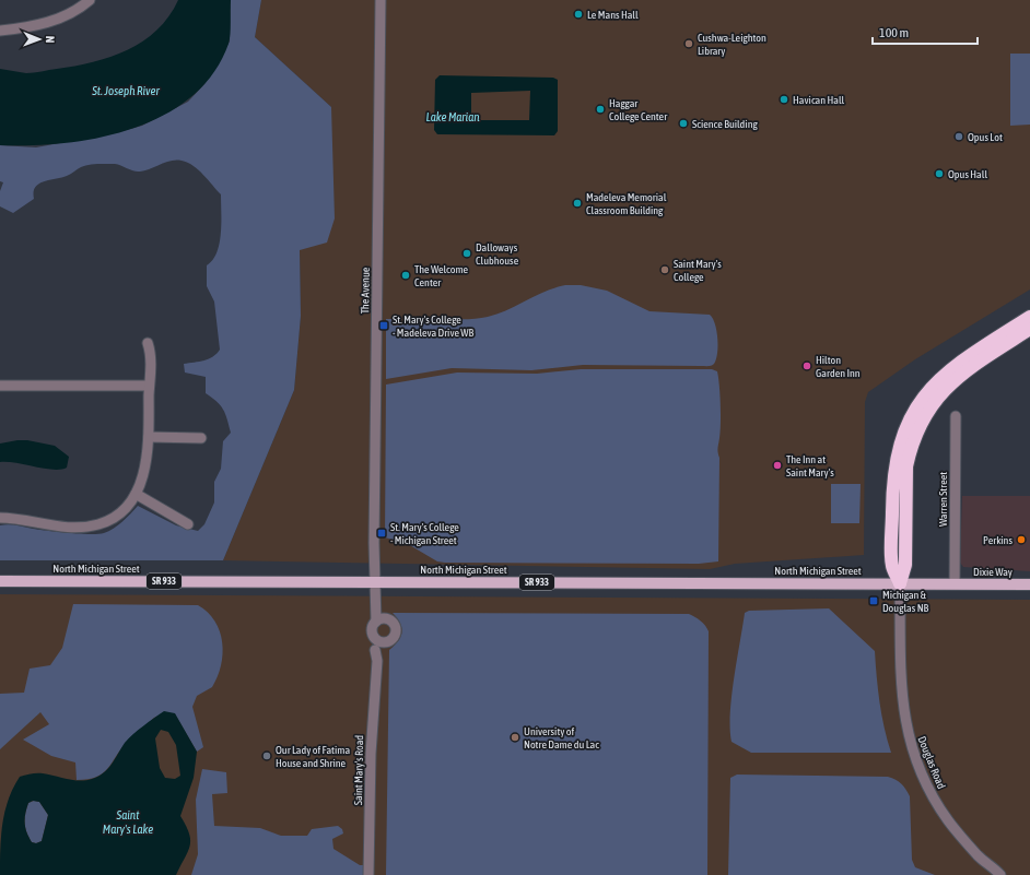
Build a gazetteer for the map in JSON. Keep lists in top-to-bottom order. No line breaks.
{"streets":{"main road":["North Michigan Street","Dixie Way","SR 933"],"street":["The Avenue","Warren Street","Douglas Road","Saint Mary's Road"]},"crossings":[["The Avenue","North Michigan Street"],["The Avenue","Saint Mary's Road"],["Warren Street","North Michigan Street"],["Warren Street","Dixie Way"],["North Michigan Street","Dixie Way"],["North Michigan Street","Douglas Road"],["North Michigan Street","Saint Mary's Road"]],"water":["St. Joseph River","Lake Marian","Saint Mary's Lake"],"places":{"other":["Le Mans Hall","Cushwa-Leighton Library","Havican Hall","Haggar College Center","Science Building","Opus Lot","Opus Hall","Madeleva Memorial Classroom Building","Dalloways Clubhouse","Saint Mary's College","The Welcome Center","Hilton Garden Inn","The Inn at Saint Mary's","Perkins","University of Notre Dame du Lac","Our Lady of Fatima House and Shrine"],"transit":["St. Mary's College - Madeleva Drive WB","St. Mary's College - Michigan Street","Michigan & Douglas NB"]},"scale_bar":"100 m","north":"right"}
